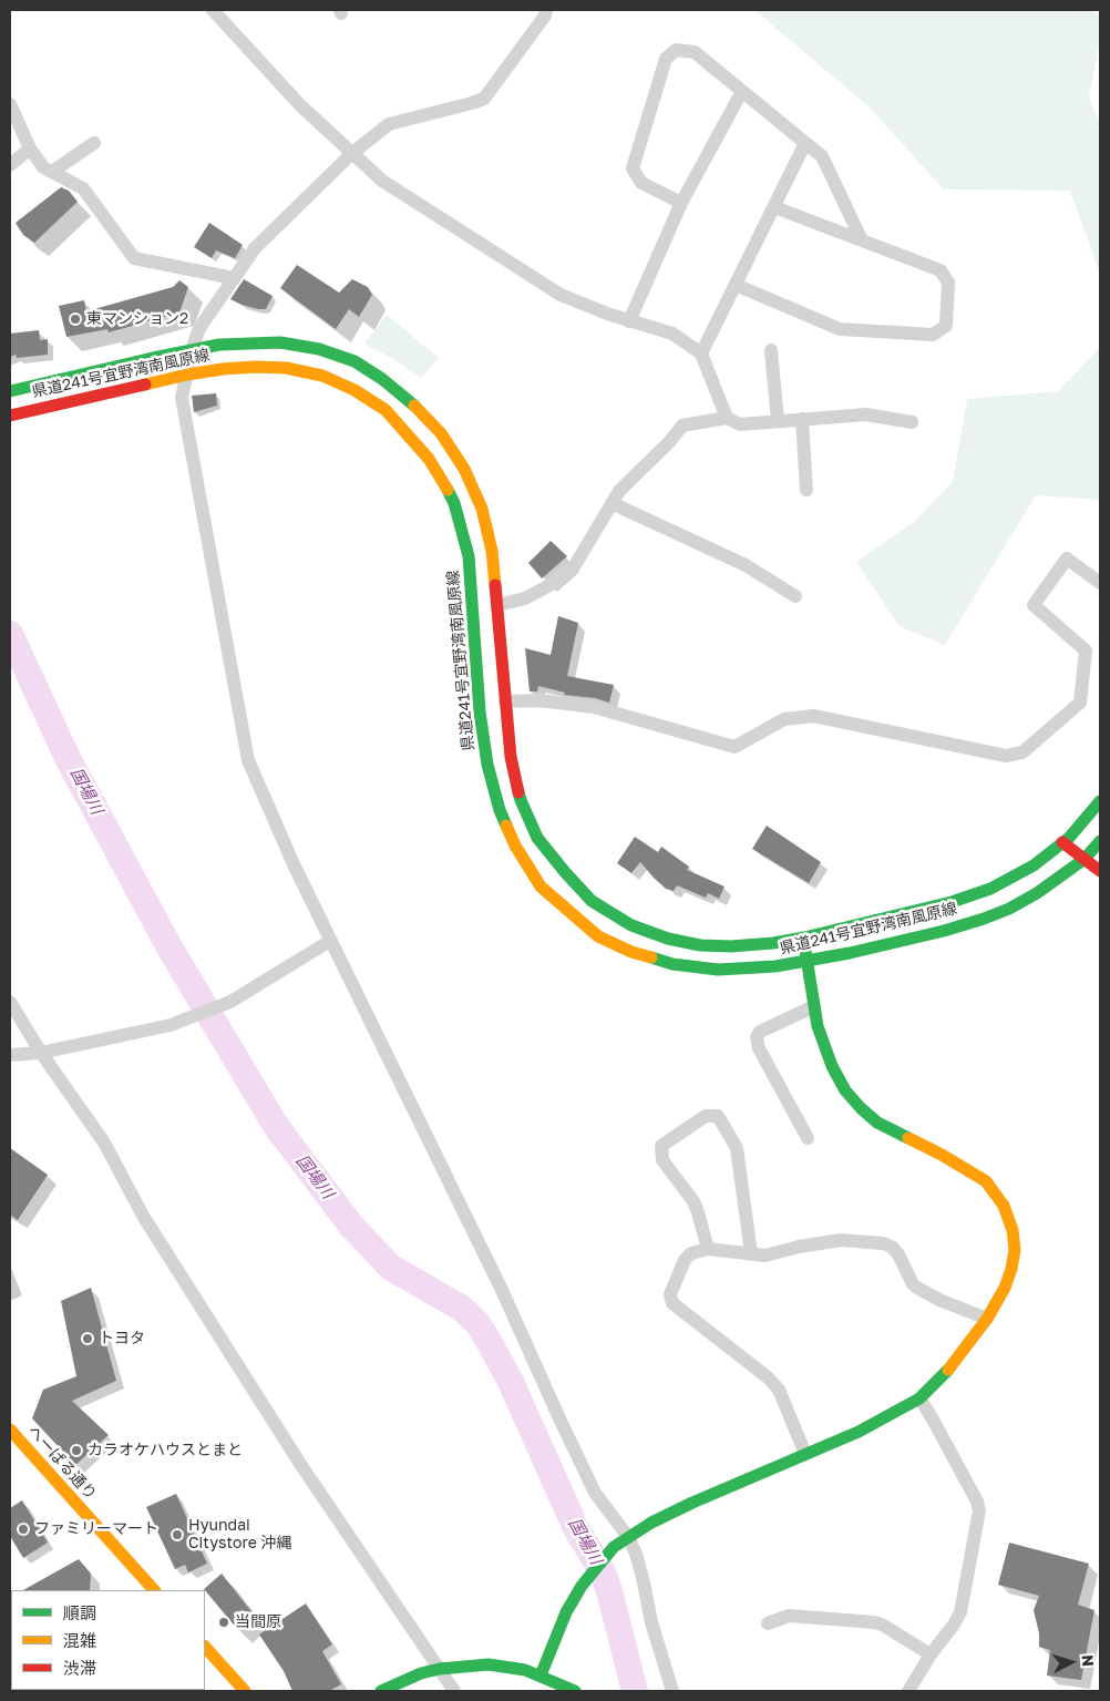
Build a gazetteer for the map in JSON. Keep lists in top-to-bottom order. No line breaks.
{"streets":{"main road":["県道241号宜野湾南風原線","へーばる通り"]},"water":["国場川"],"places":["東マンション2","トヨタ","カラオケハウスとまと","ファミリーマート","Hyundai Citystore 沖縄","当間原"],"legend":["順調","混雑","渋滞"],"north":"right"}
